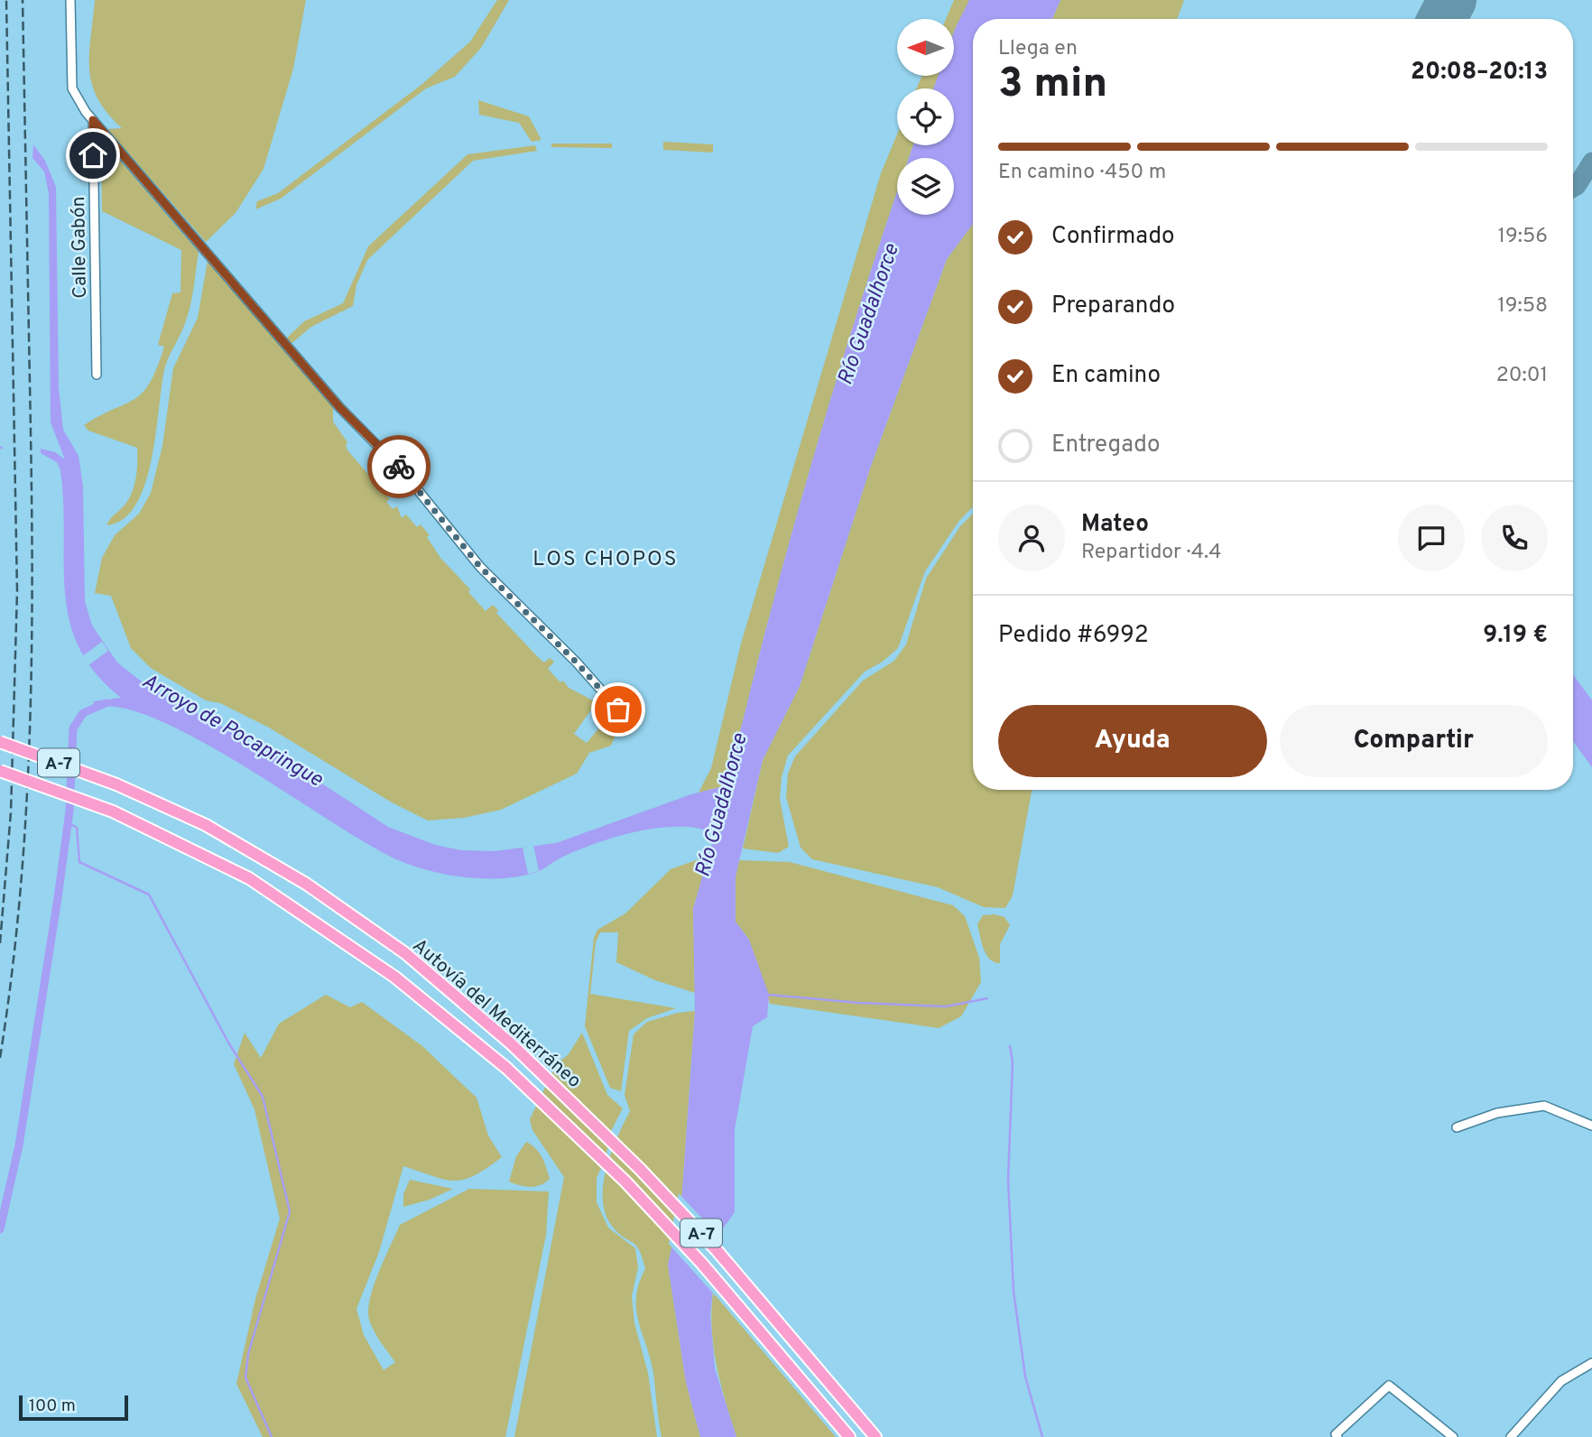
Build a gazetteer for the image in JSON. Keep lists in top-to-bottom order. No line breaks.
{"streets":{"highway":["A-7","Autovía del Mediterráneo"],"street":["Calle Gabón"]},"districts":["LOS CHOPOS"],"water":["Río Guadalhorce","Arroyo de Pocapringue"],"scale_bar":"100 m","north":"left","page":{"heading":["3 min","Llega en","20:08–20:13"],"panel":["Mateo","Repartidor · 4.4","Pedido #6992","9.19 €"],"bar":"En camino · 450 m","list":[["Confirmado","19:56"],["Preparando","19:58"],["En camino","20:01"],"Entregado"],"buttons":["Ayuda","Compartir"],"scale":"100 m"}}
